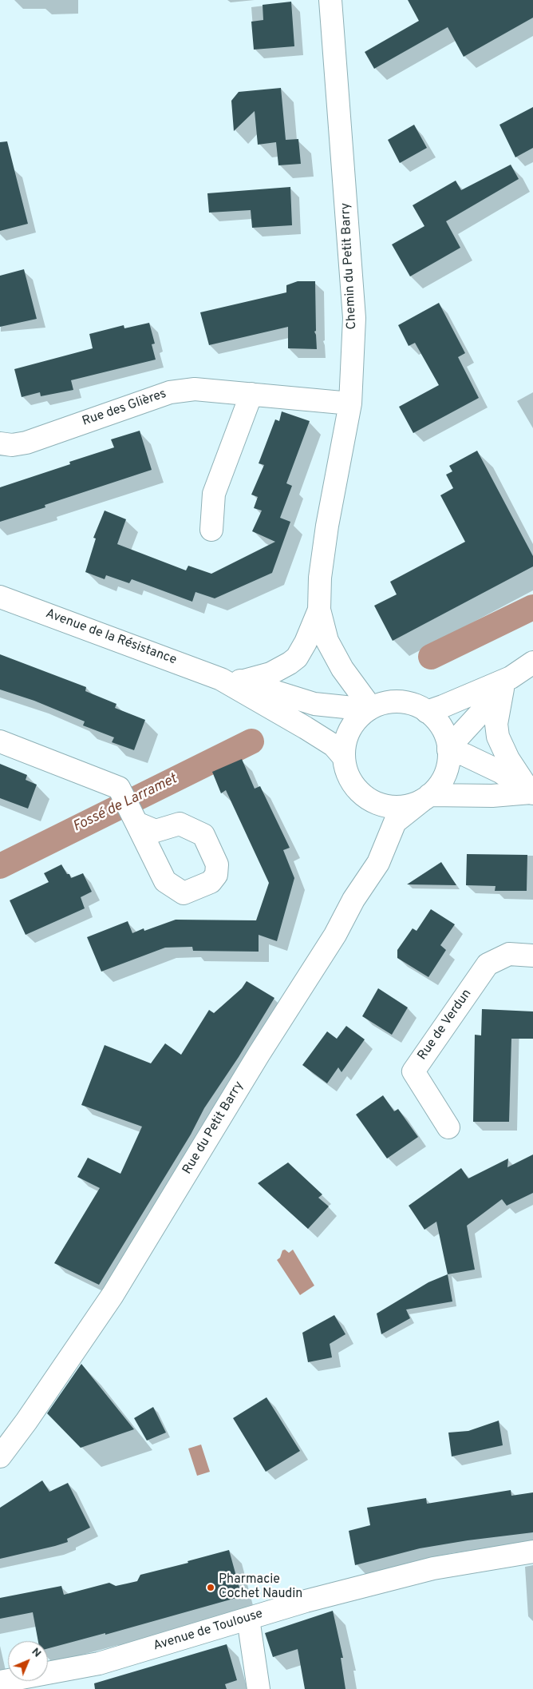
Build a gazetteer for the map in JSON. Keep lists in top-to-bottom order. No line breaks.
{"streets":{"street":["Chemin du Petit Barry","Rue des Glières","Avenue de la Résistance","Rue de Verdun","Rue du Petit Barry","Avenue de Toulouse"]},"crossings":[["Chemin du Petit Barry","Rue des Glières"],["Chemin du Petit Barry","Avenue de la Résistance"],["Chemin du Petit Barry","Rue du Petit Barry"],["Avenue de la Résistance","Rue du Petit Barry"]],"water":["Fossé de Larramet"],"places":["Pharmacie Cochet Naudin"],"north":"top right"}
